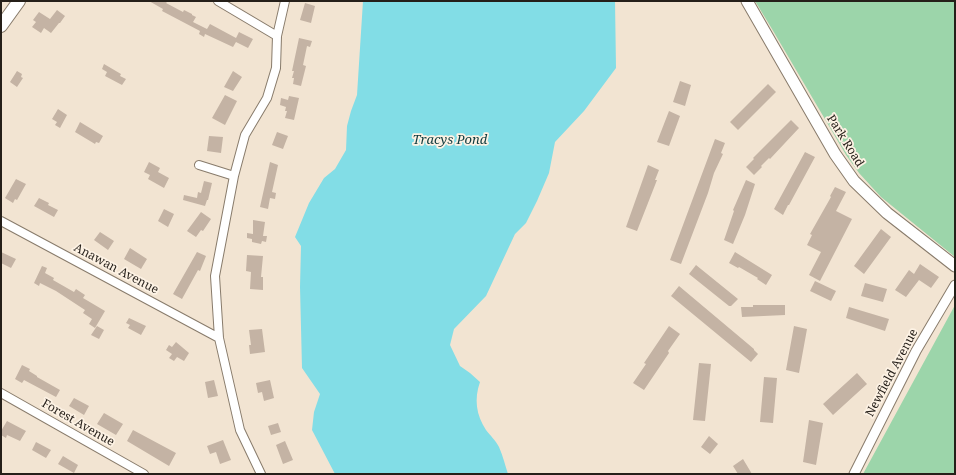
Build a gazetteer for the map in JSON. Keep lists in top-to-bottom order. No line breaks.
{"streets":{"main road":["Park Road"],"street":["Anawan Avenue","Newfield Avenue","Forest Avenue"]},"water":["Tracys Pond"]}
